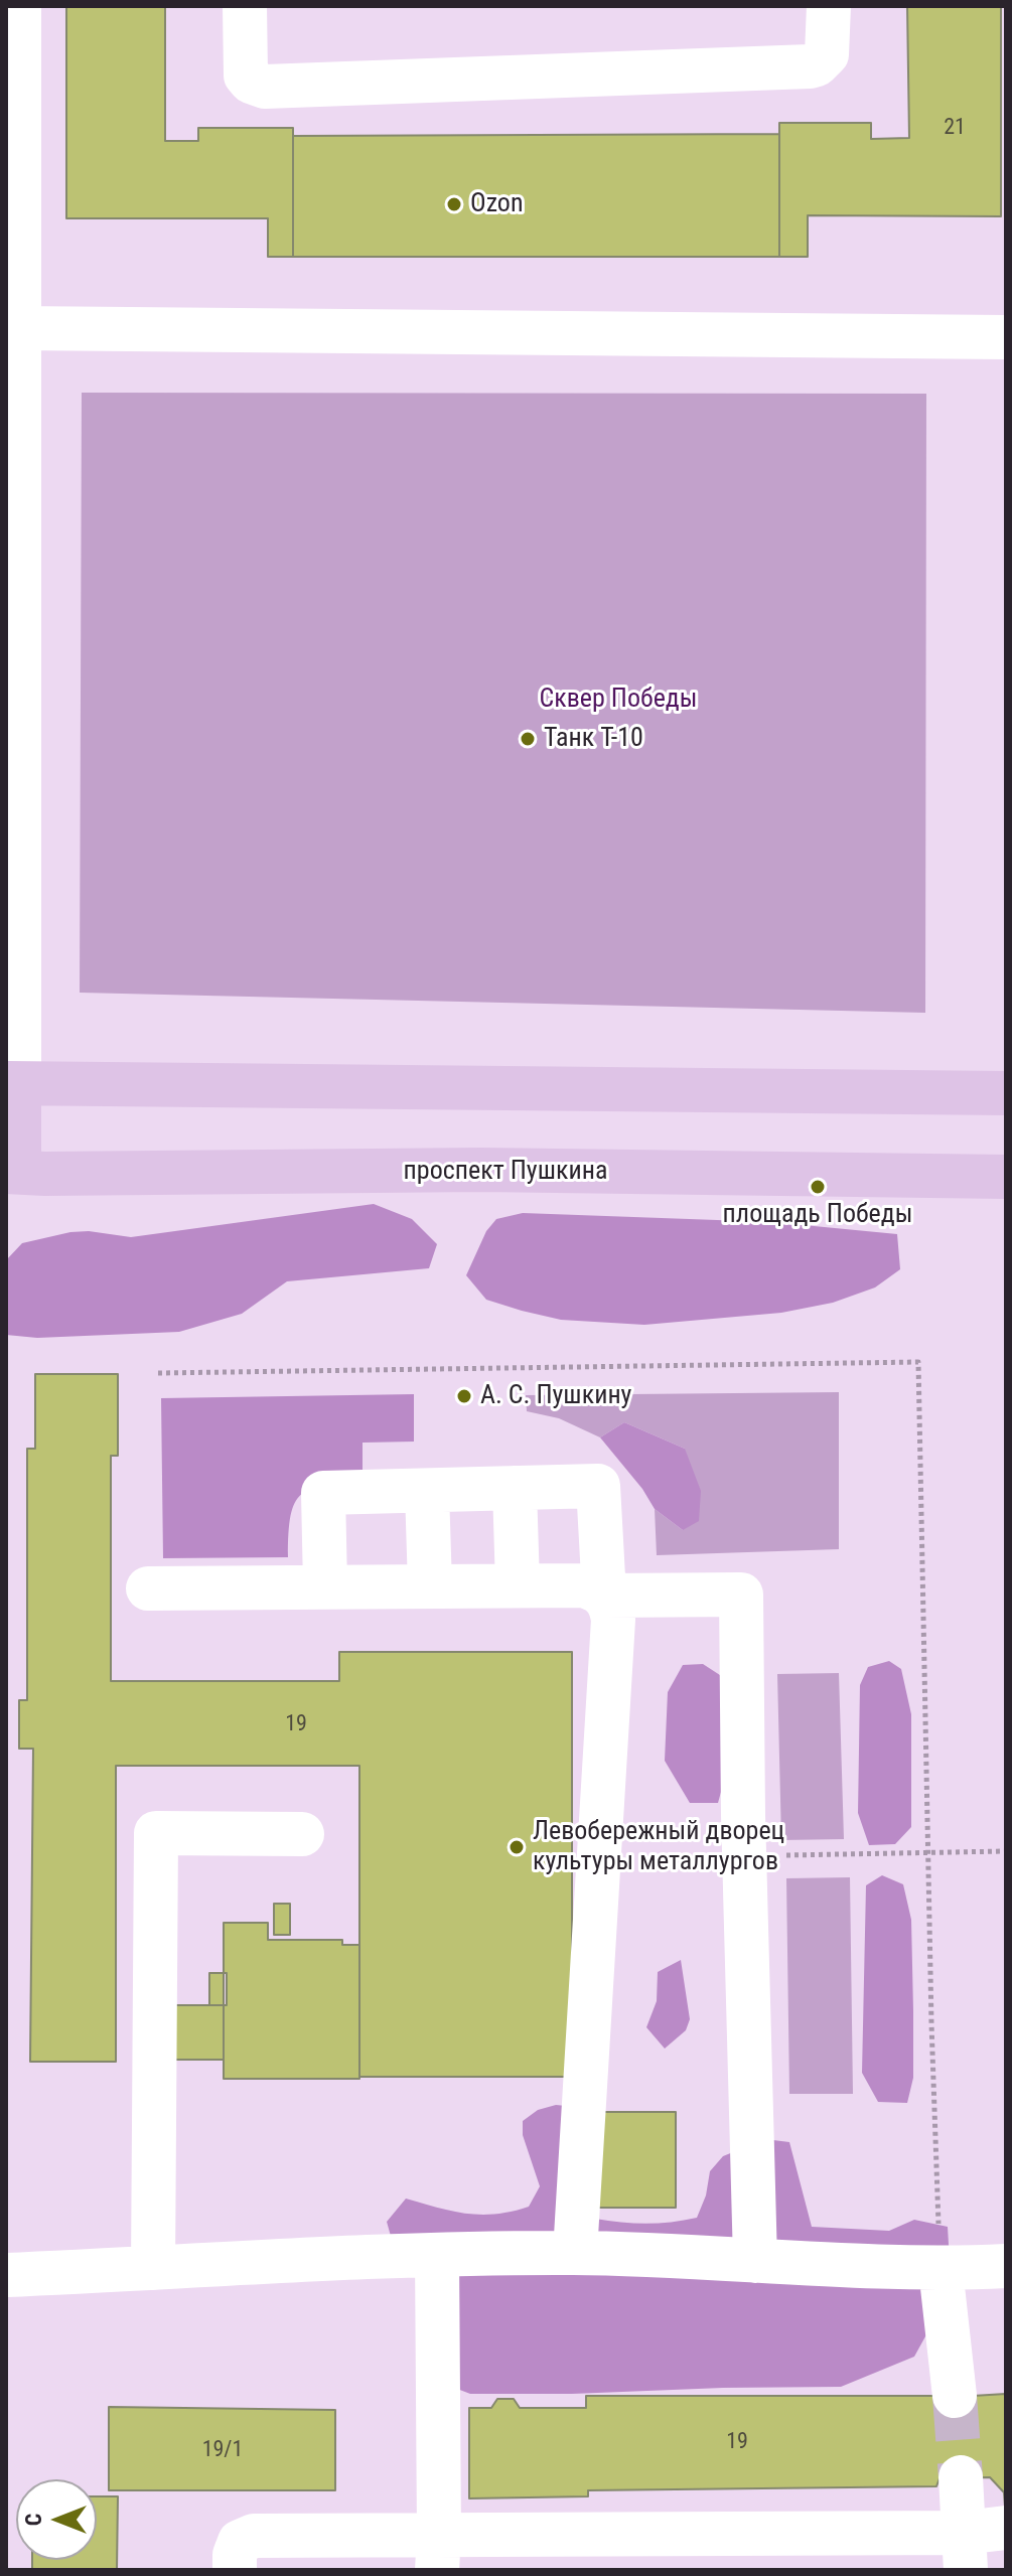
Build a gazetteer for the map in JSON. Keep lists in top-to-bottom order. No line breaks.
{"streets":{"main road":["проспект Пушкина"]},"parks":["Сквер Победы"],"places":["Ozon","Танк Т-10","площадь Победы","А. С. Пушкину","Левобережный дворец культуры металлургов"],"house_numbers":["21","19","19","19/1"],"north":"left"}
